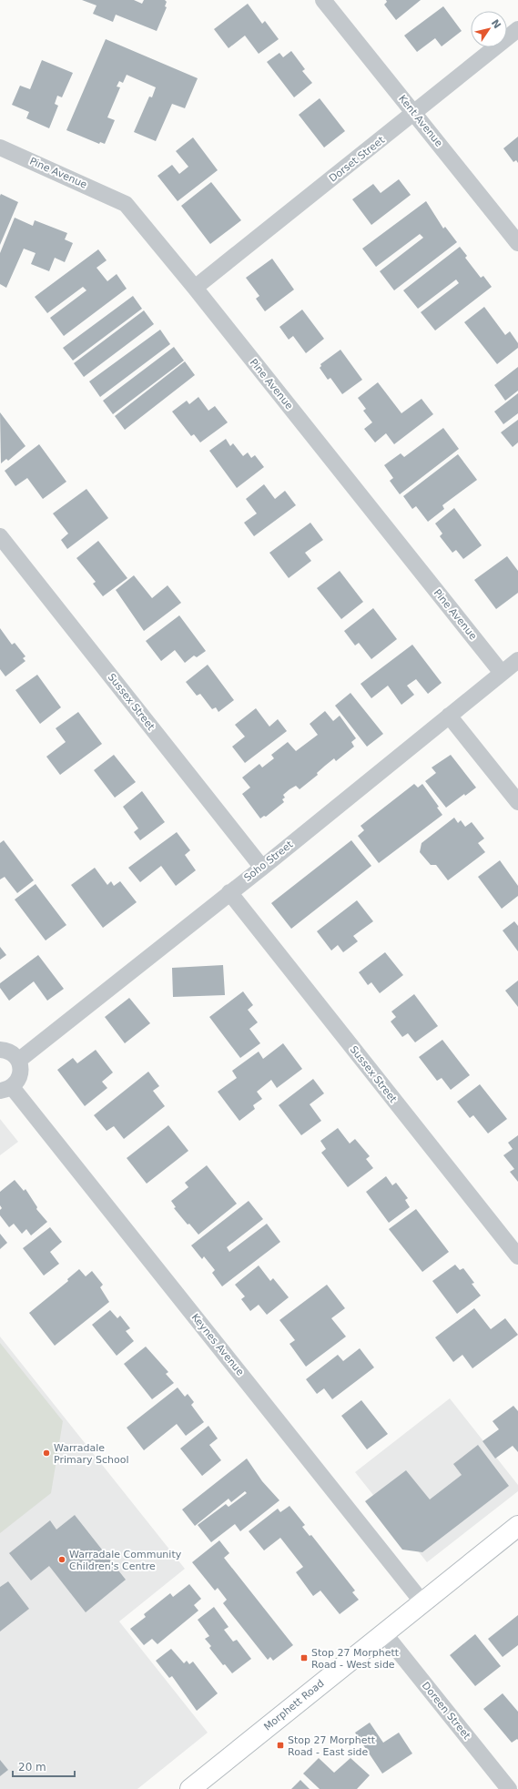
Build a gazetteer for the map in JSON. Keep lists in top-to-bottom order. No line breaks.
{"streets":{"main road":["Morphett Road"],"street":["Kent Avenue","Dorset Street","Pine Avenue","Sussex Street","Soho Street","Keynes Avenue","Doreen Street"]},"crossings":[["Kent Avenue","Dorset Street"],["Dorset Street","Pine Avenue"],["Pine Avenue","Soho Street"],["Sussex Street","Soho Street"],["Keynes Avenue","Morphett Road"],["Morphett Road","Doreen Street"]],"places":{"other":["Warradale Primary School","Warradale Community Children's Centre"],"transit":["Stop 27 Morphett Road - West side","Stop 27 Morphett Road - East side"]},"scale_bar":"20 m","north":"top right"}
